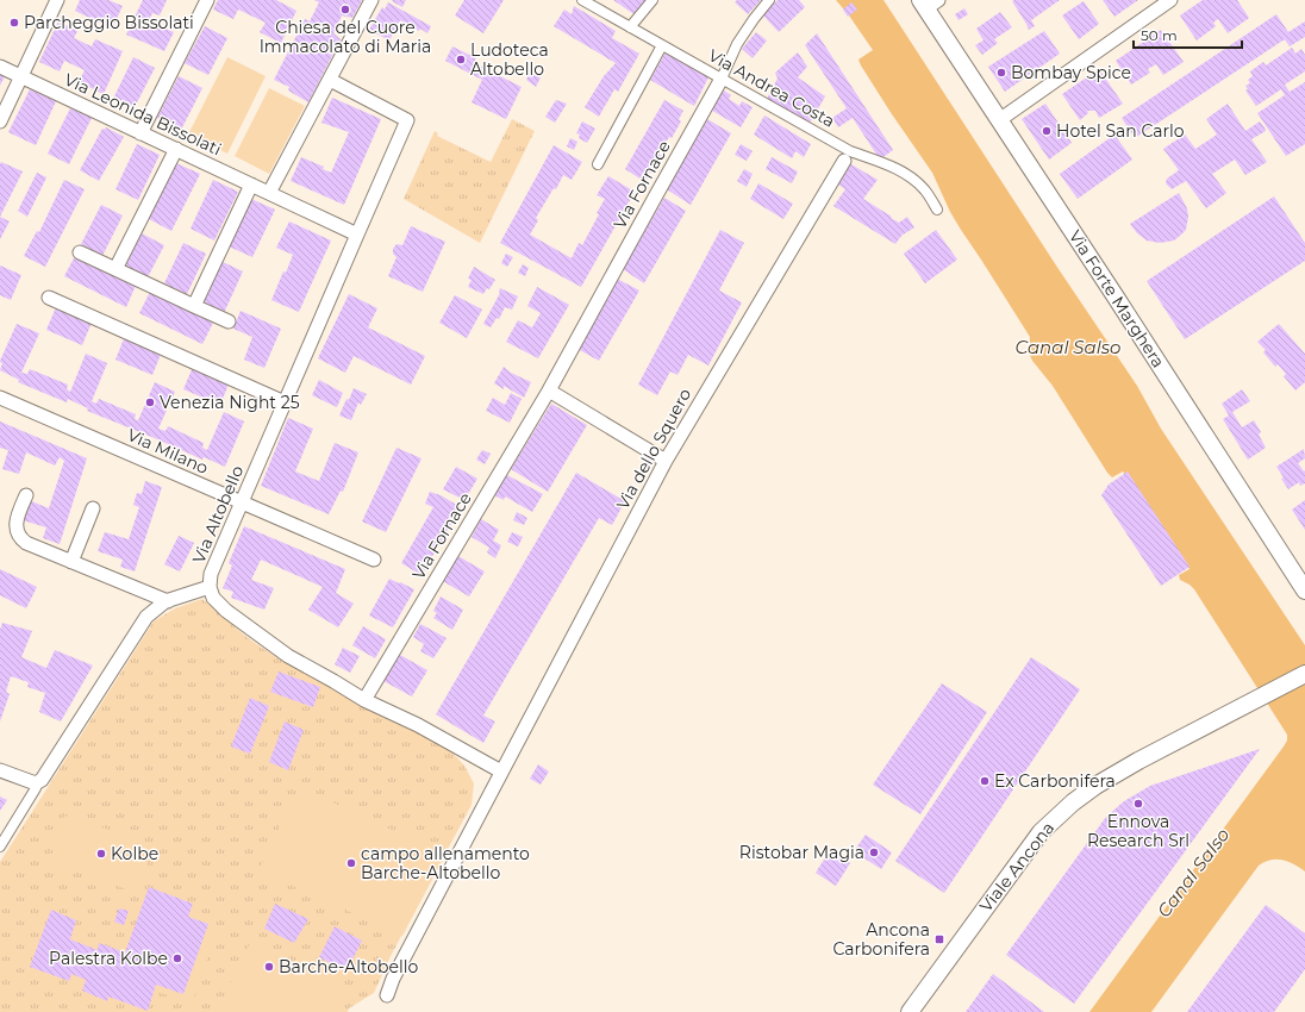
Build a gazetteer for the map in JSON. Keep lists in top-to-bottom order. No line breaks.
{"streets":{"street":["Via Andrea Costa","Via Leonida Bissolati","Via Fornace","Via Forte Marghera","Via dello Squero","Via Milano","Via Altobello","Viale Ancona"]},"crossings":[["Via Andrea Costa","Via Fornace"],["Via Andrea Costa","Via dello Squero"],["Via Leonida Bissolati","Via Altobello"],["Via Fornace","Via Altobello"],["Via dello Squero","Via Altobello"],["Via Milano","Via Altobello"]],"water":["Canal Salso"],"places":{"other":["Chiesa del Cuore Immacolato di Maria","Parcheggio Bissolati","Ludoteca Altobello","Bombay Spice","Hotel San Carlo","Venezia Night 25","Ex Carbonifera","Ennova Research Srl","Ristobar Magia","Kolbe","campo allenamento Barche-Altobello","Palestra Kolbe","Barche-Altobello"],"transit":["Ancona Carbonifera"]},"scale_bar":"50 m"}
